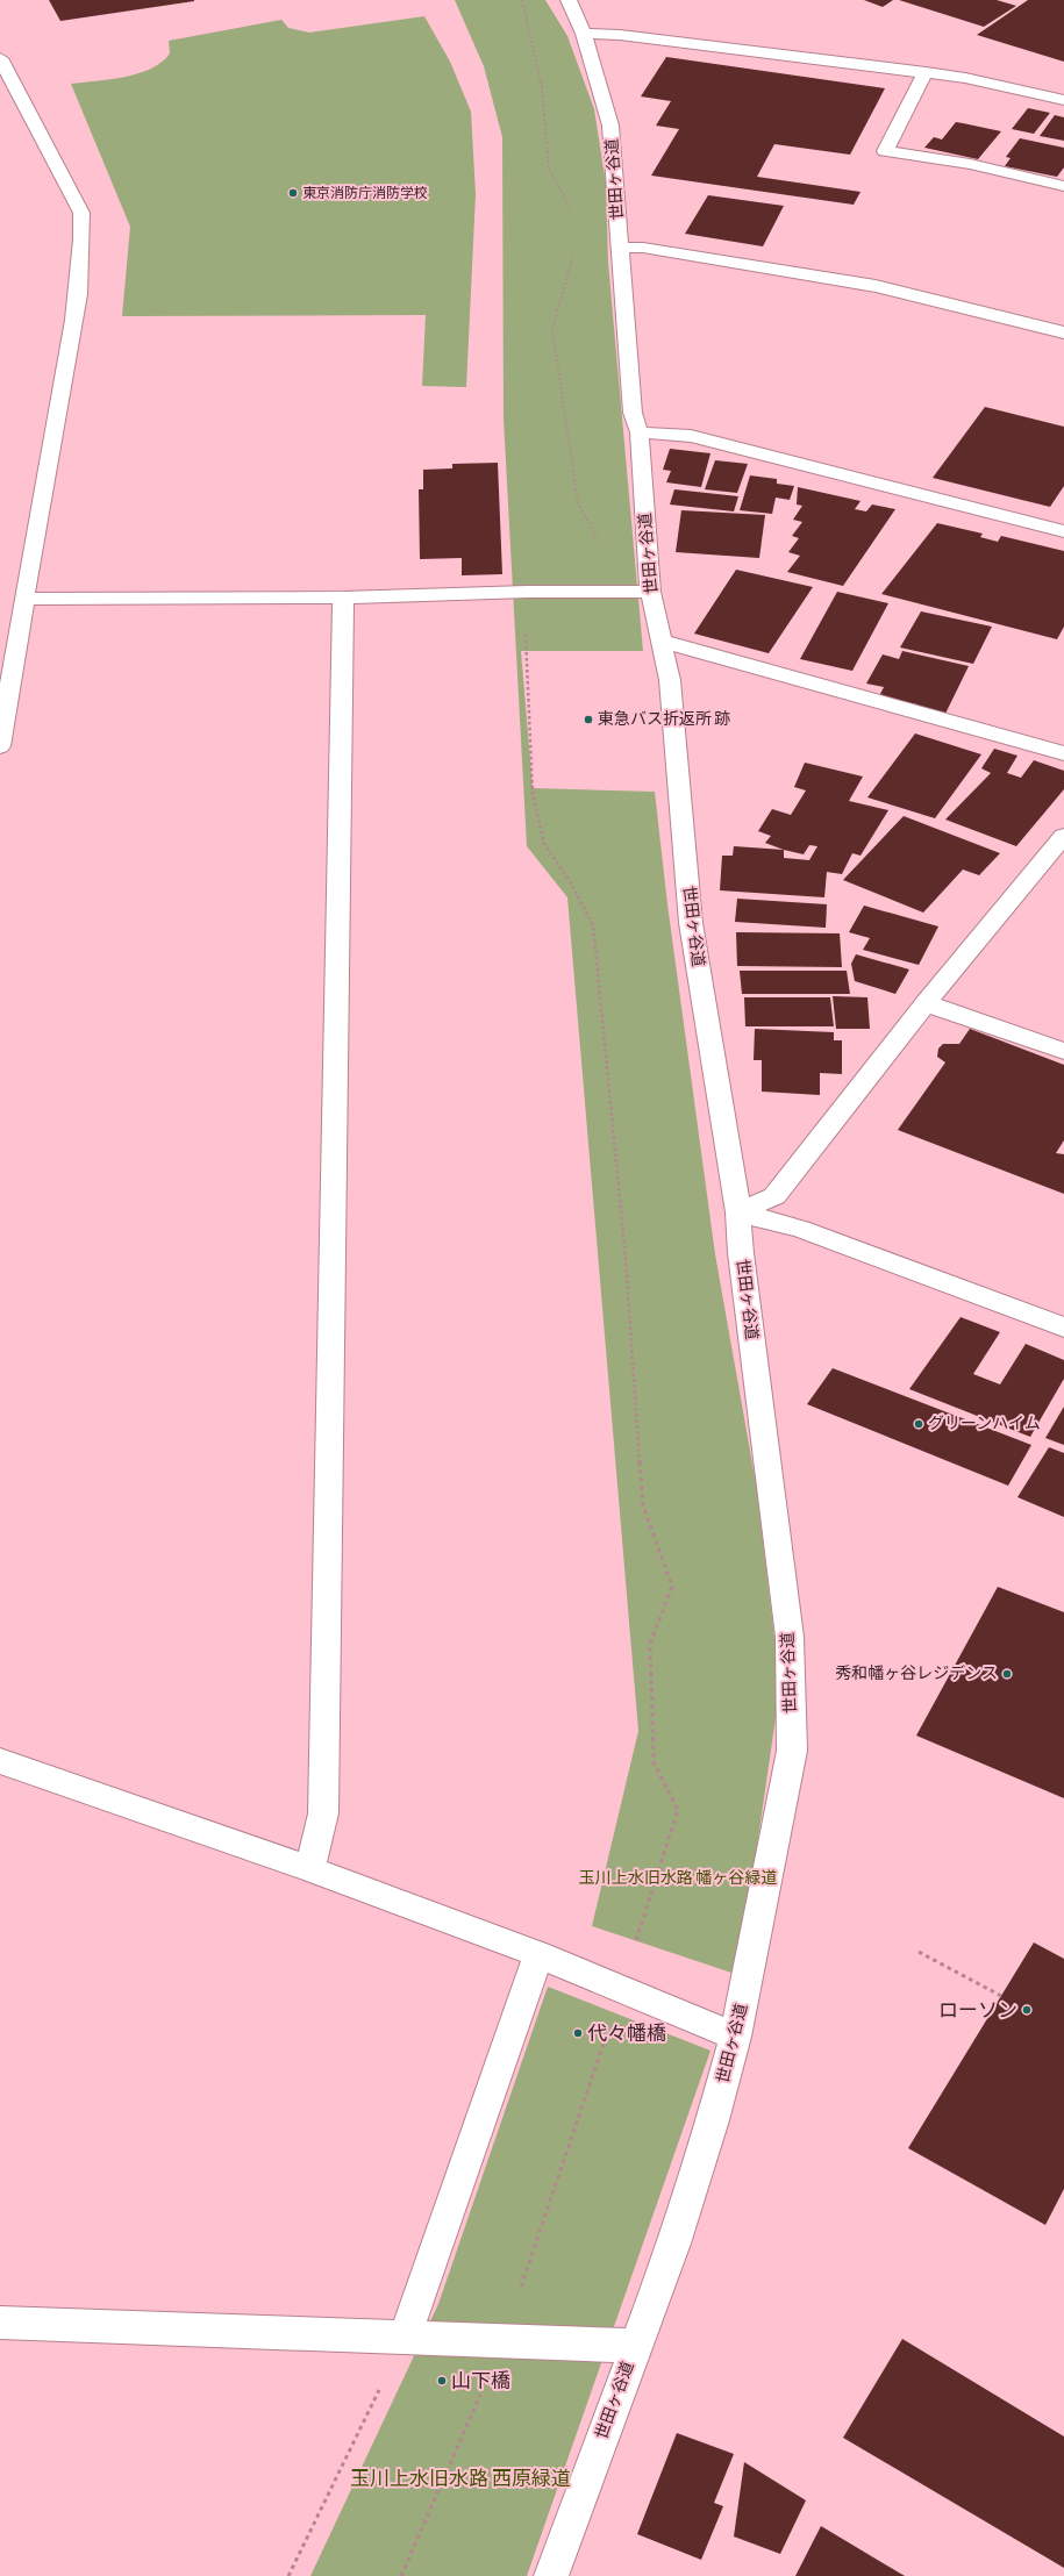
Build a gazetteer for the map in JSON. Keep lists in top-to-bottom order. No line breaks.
{"streets":{"street":["世田ヶ谷道"]},"parks":["玉川上水旧水路 幡ヶ谷緑道","玉川上水旧水路 西原緑道"],"places":["東京消防庁消防学校","東急バス折返所 跡","グリーンハイム","秀和幡ヶ谷レジデンス","ローソン","代々幡橋","山下橋"]}
